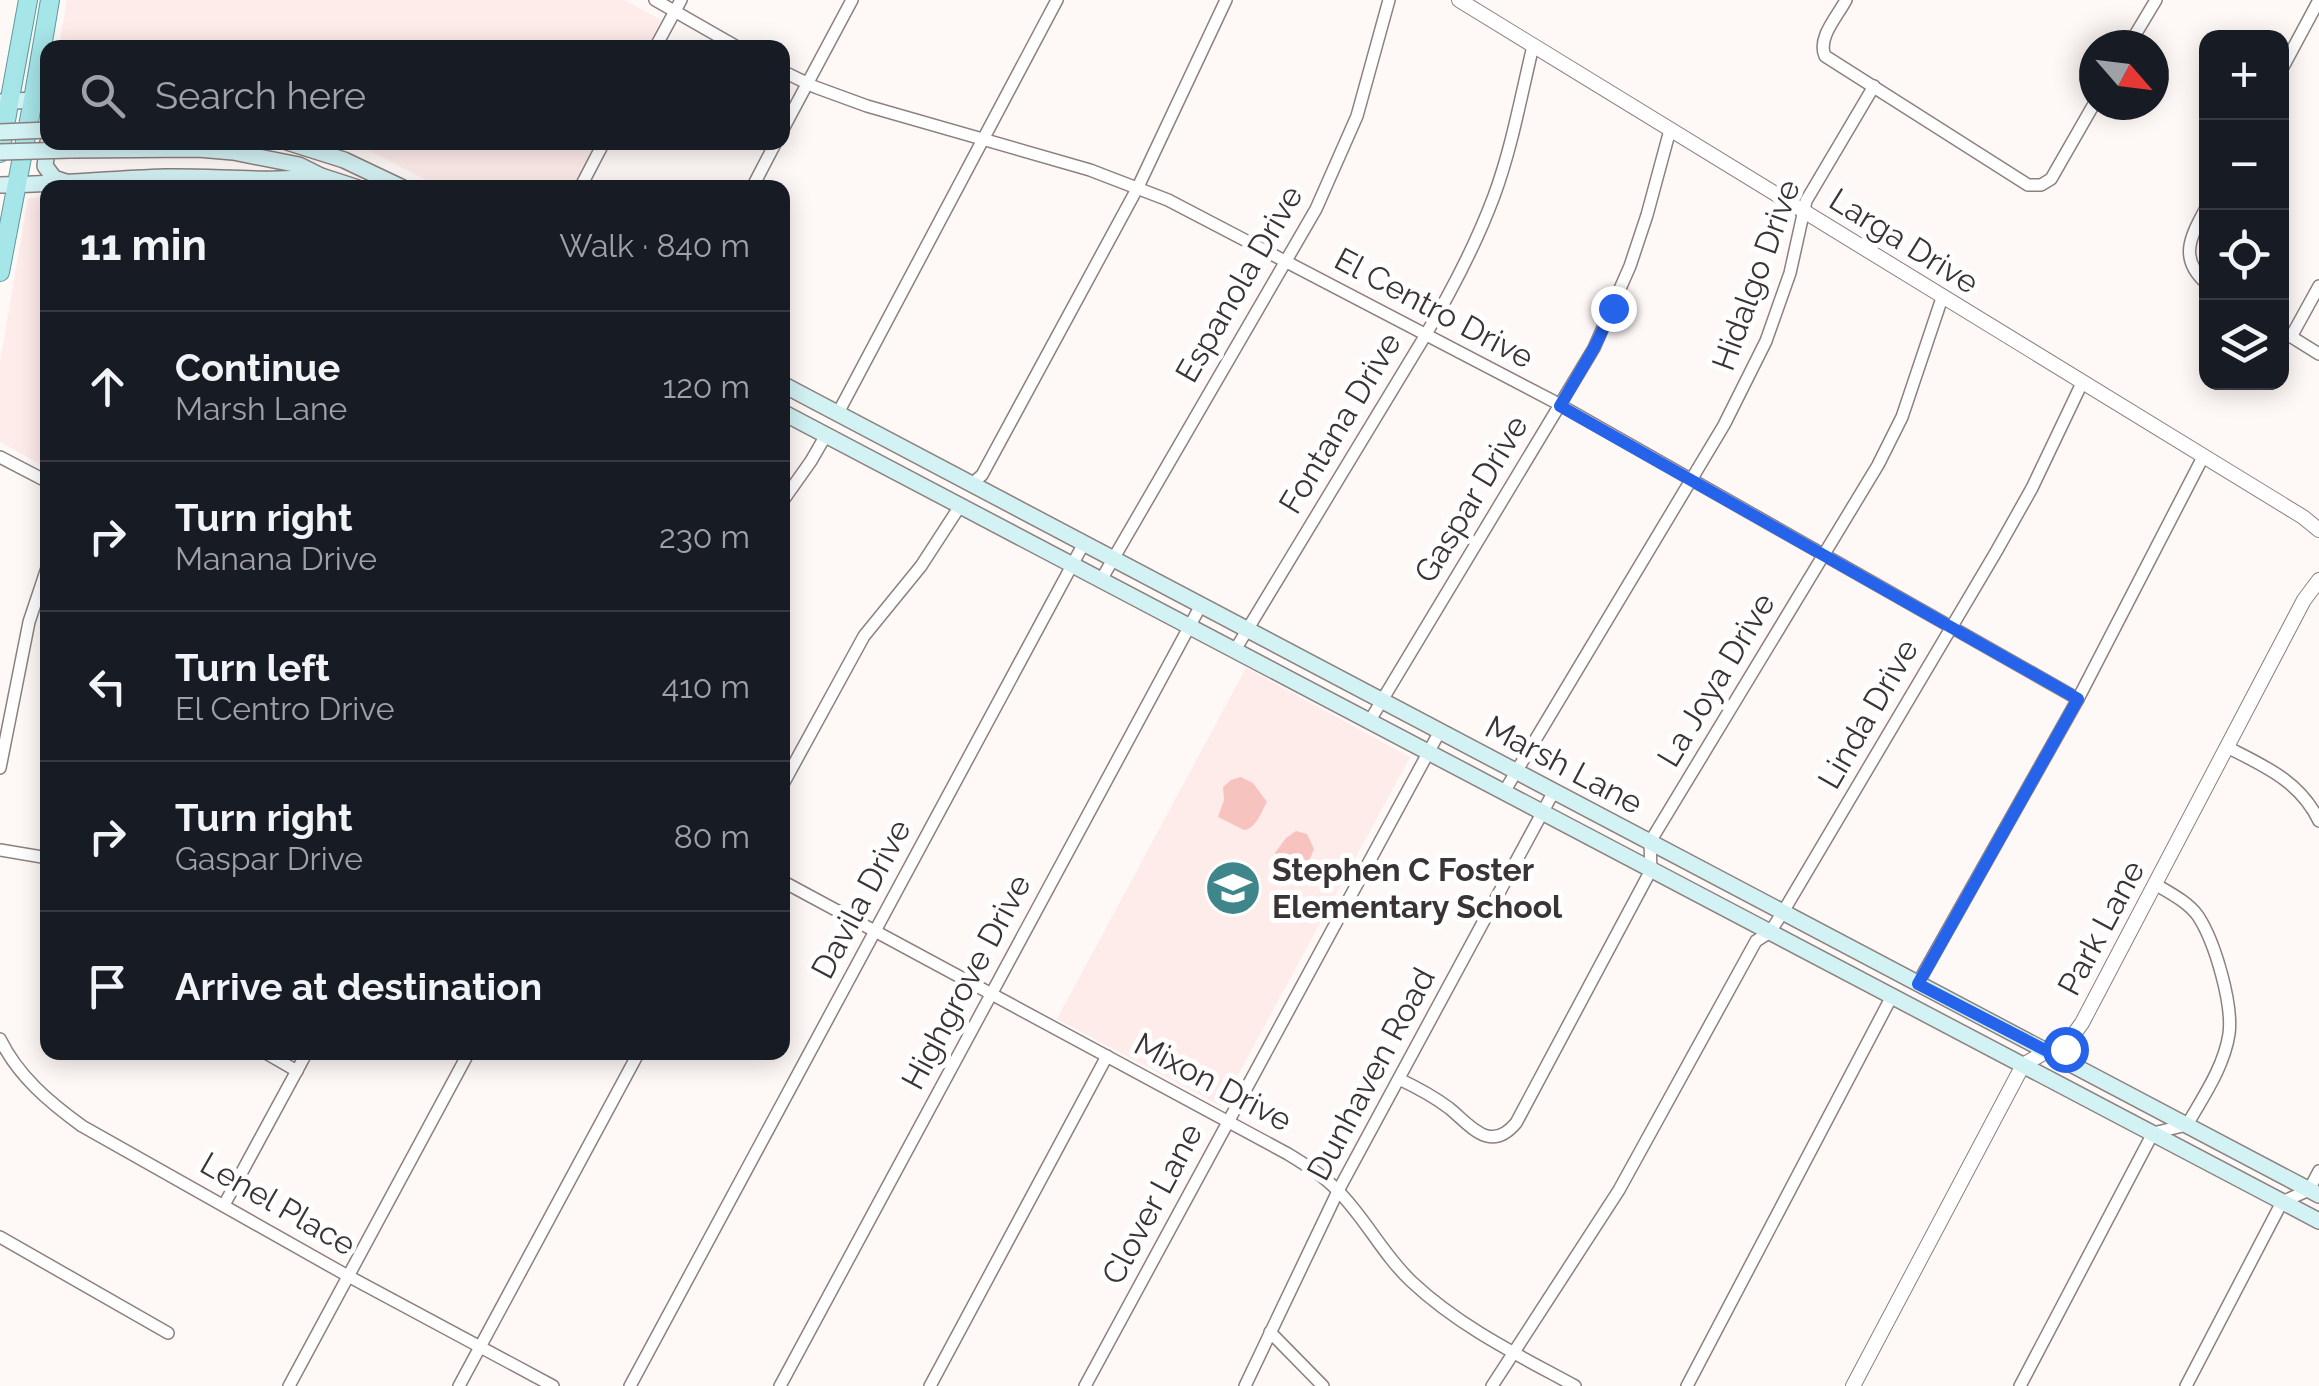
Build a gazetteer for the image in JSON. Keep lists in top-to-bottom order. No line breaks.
{"streets":{"main road":["Marsh Lane"],"street":["Larga Drive","Hidalgo Drive","Espanola Drive","El Centro Drive","Fontana Drive","Gaspar Drive","La Joya Drive","Linda Drive","Davila Drive","Park Lane","Highgrove Drive","Dunhaven Road","Mixon Drive","Lenel Place","Clover Lane"]},"crossings":[["Larga Drive","Hidalgo Drive"],["Larga Drive","Fontana Drive"],["Larga Drive","Gaspar Drive"],["Larga Drive","La Joya Drive"],["Larga Drive","Linda Drive"],["Hidalgo Drive","El Centro Drive"],["Hidalgo Drive","Marsh Lane"],["Espanola Drive","El Centro Drive"],["Espanola Drive","Marsh Lane"],["El Centro Drive","Fontana Drive"],["El Centro Drive","Gaspar Drive"],["El Centro Drive","La Joya Drive"],["El Centro Drive","Linda Drive"],["Fontana Drive","Marsh Lane"],["Gaspar Drive","Marsh Lane"],["La Joya Drive","Marsh Lane"],["Linda Drive","Marsh Lane"],["Linda Drive","Mixon Drive"],["Marsh Lane","Davila Drive"],["Marsh Lane","Park Lane"],["Marsh Lane","Highgrove Drive"],["Marsh Lane","Dunhaven Road"],["Marsh Lane","Clover Lane"],["Davila Drive","Mixon Drive"],["Highgrove Drive","Mixon Drive"],["Dunhaven Road","Mixon Drive"],["Mixon Drive","Clover Lane"]],"places":{"school or university":["Stephen C Foster Elementary School"]},"north":"bottom right","page":{"map_buttons":["+","−"],"search":"Search here","heading":["11 min","Walk · 840 m"],"list":[["Continue","Marsh Lane","120 m"],["Turn right","Manana Drive","230 m"],["Turn left","El Centro Drive","410 m"],["Turn right","Gaspar Drive","80 m"],"Arrive at destination"]}}
